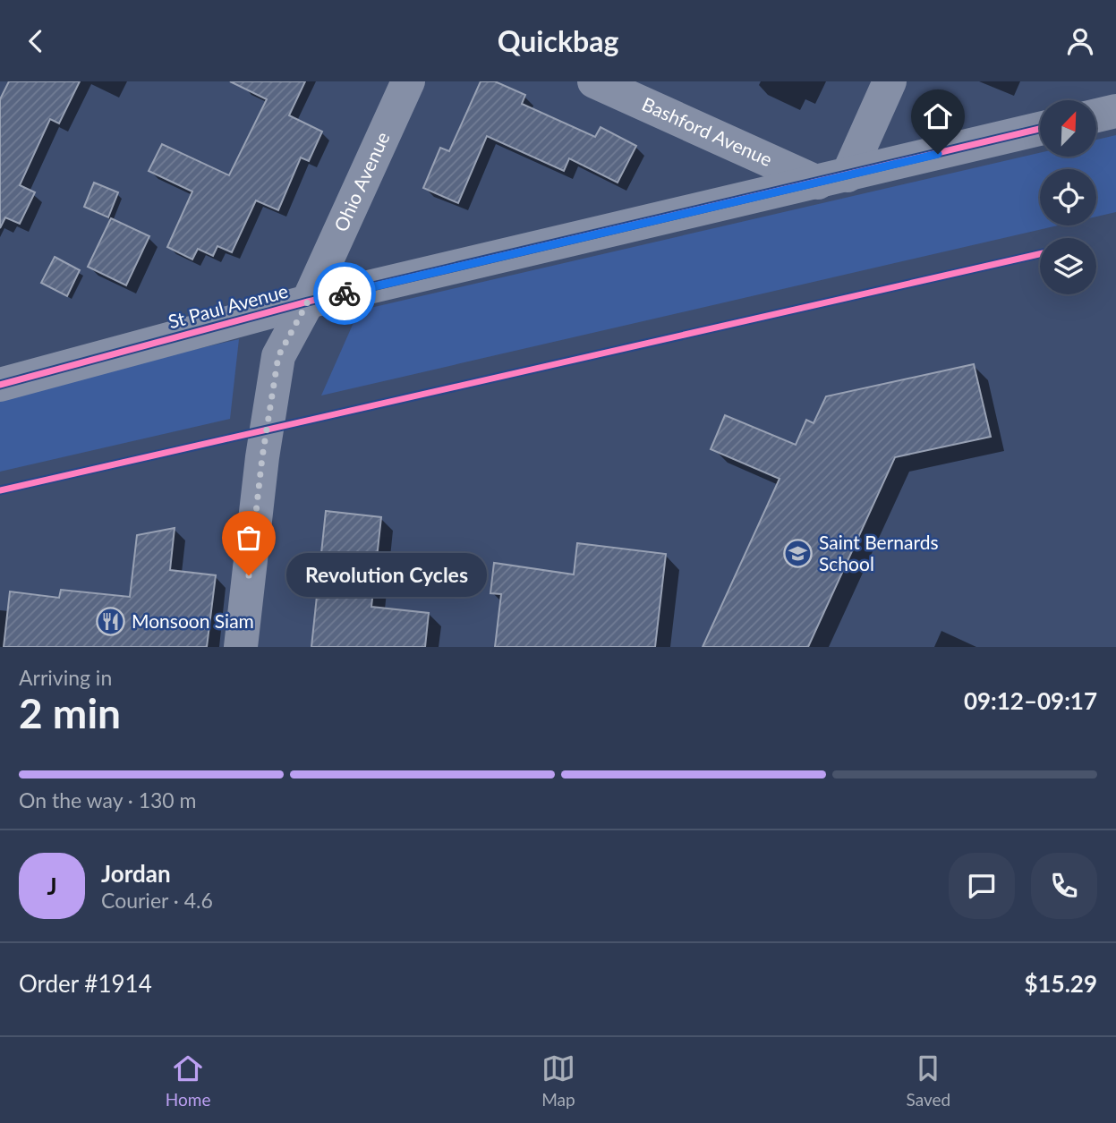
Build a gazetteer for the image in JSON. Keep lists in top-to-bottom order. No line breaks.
{"streets":{"street":["Bashford Avenue","Ohio Avenue","St Paul Avenue"]},"crossings":[["Bashford Avenue","St Paul Avenue"],["Ohio Avenue","St Paul Avenue"]],"places":{"school or university":["Saint Bernards School"],"other":["Revolution Cycles"],"restaurant":["Monsoon Siam"]},"north":"top right","page":{"header":"Quickbag","bubble":"Revolution Cycles","heading":["2 min","Arriving in","09:12–09:17"],"panel":["Jordan","Courier · 4.6","Order #1914","$15.29"],"bar":"On the way · 130 m","round":"J","tabs":["Home","Map","Saved"]}}
